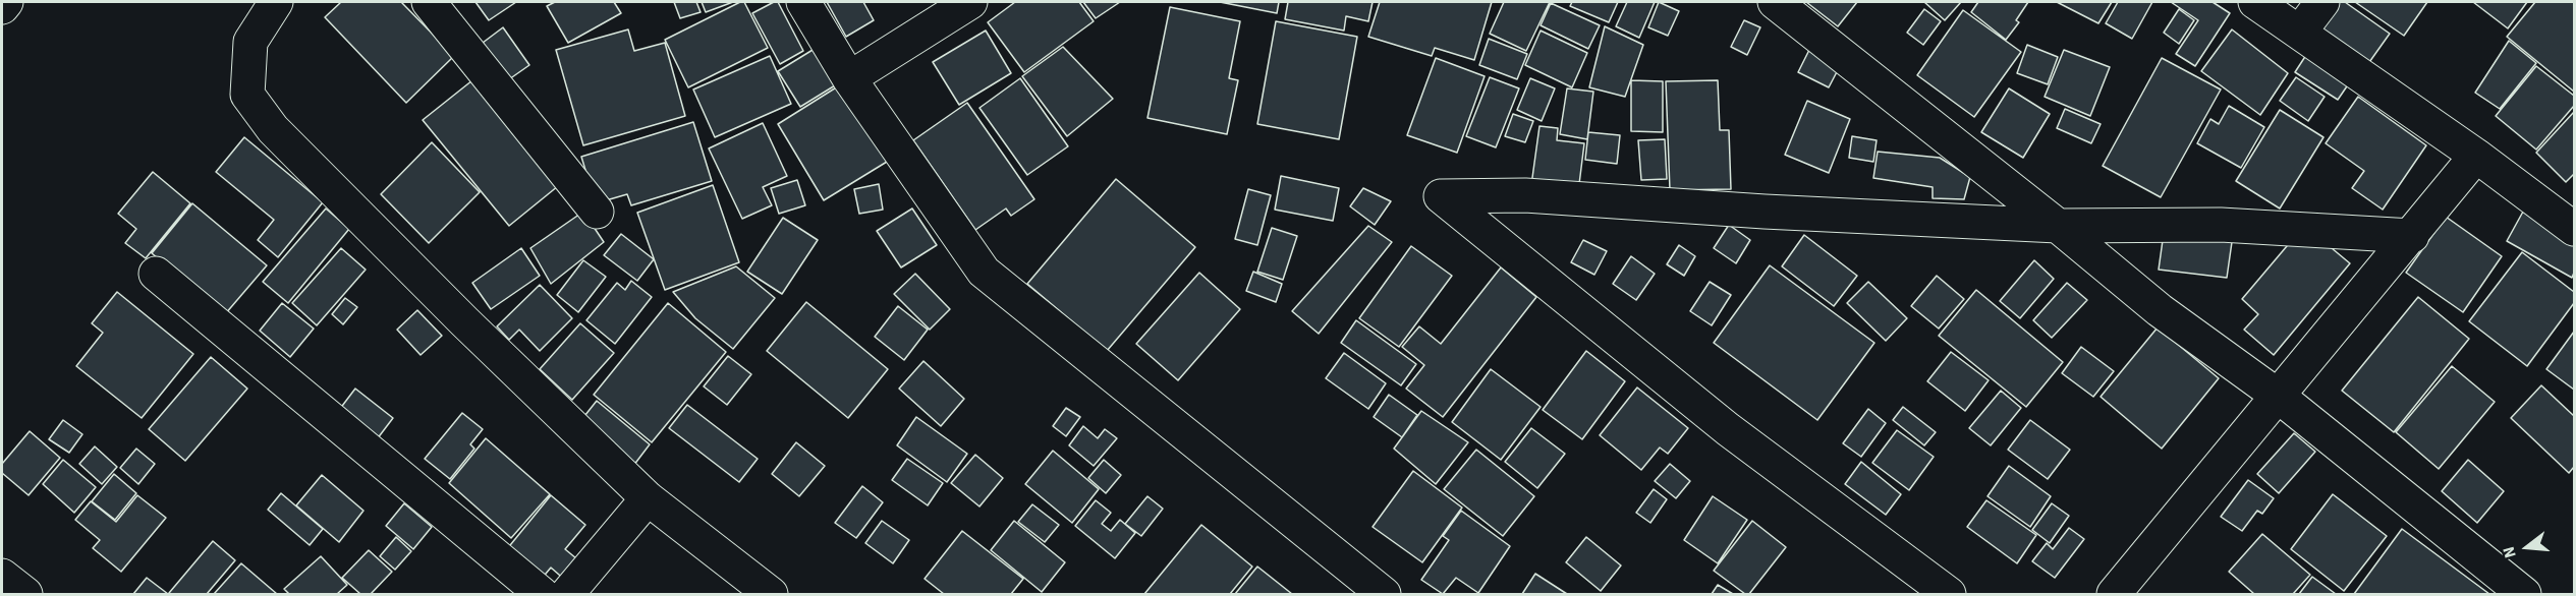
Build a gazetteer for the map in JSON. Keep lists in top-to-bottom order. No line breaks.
{"north":"left"}
